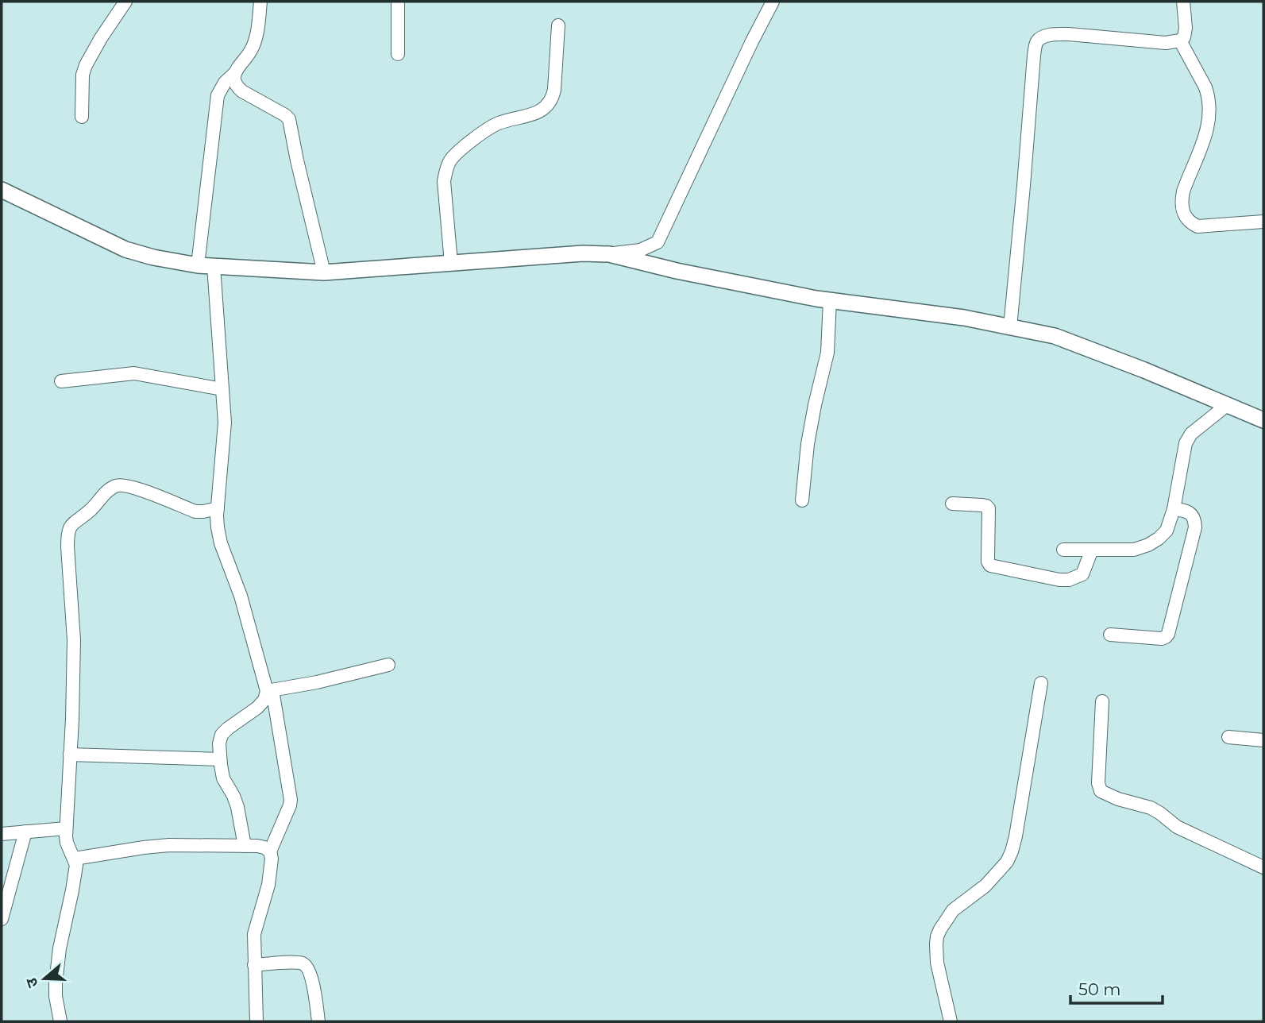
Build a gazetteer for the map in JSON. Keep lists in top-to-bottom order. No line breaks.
{"scale_bar":"50 m","north":"left"}
